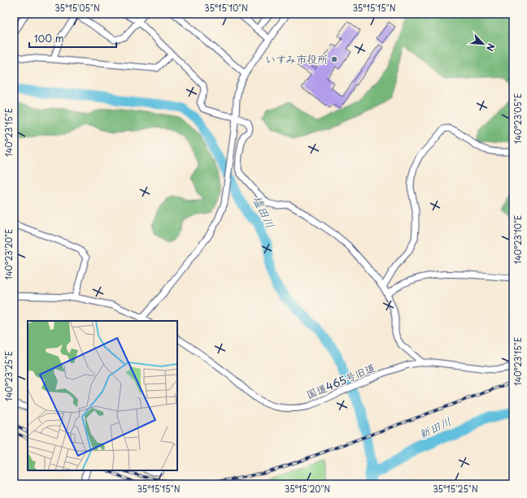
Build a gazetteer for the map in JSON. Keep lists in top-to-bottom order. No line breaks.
{"streets":{"street":["国道465号旧道"]},"water":["塩田川","新田川"],"places":["いすみ市役所"],"scale_bar":"100 m","north":"bottom right","coordinates":["35°15'05\"N","35°15'10\"N","35°15'15\"N","140°23'05\"E","140°23'15\"E","140°23'10\"E","140°23'20\"E","140°23'25\"E","35°15'20\"N","35°15'25\"N"]}
